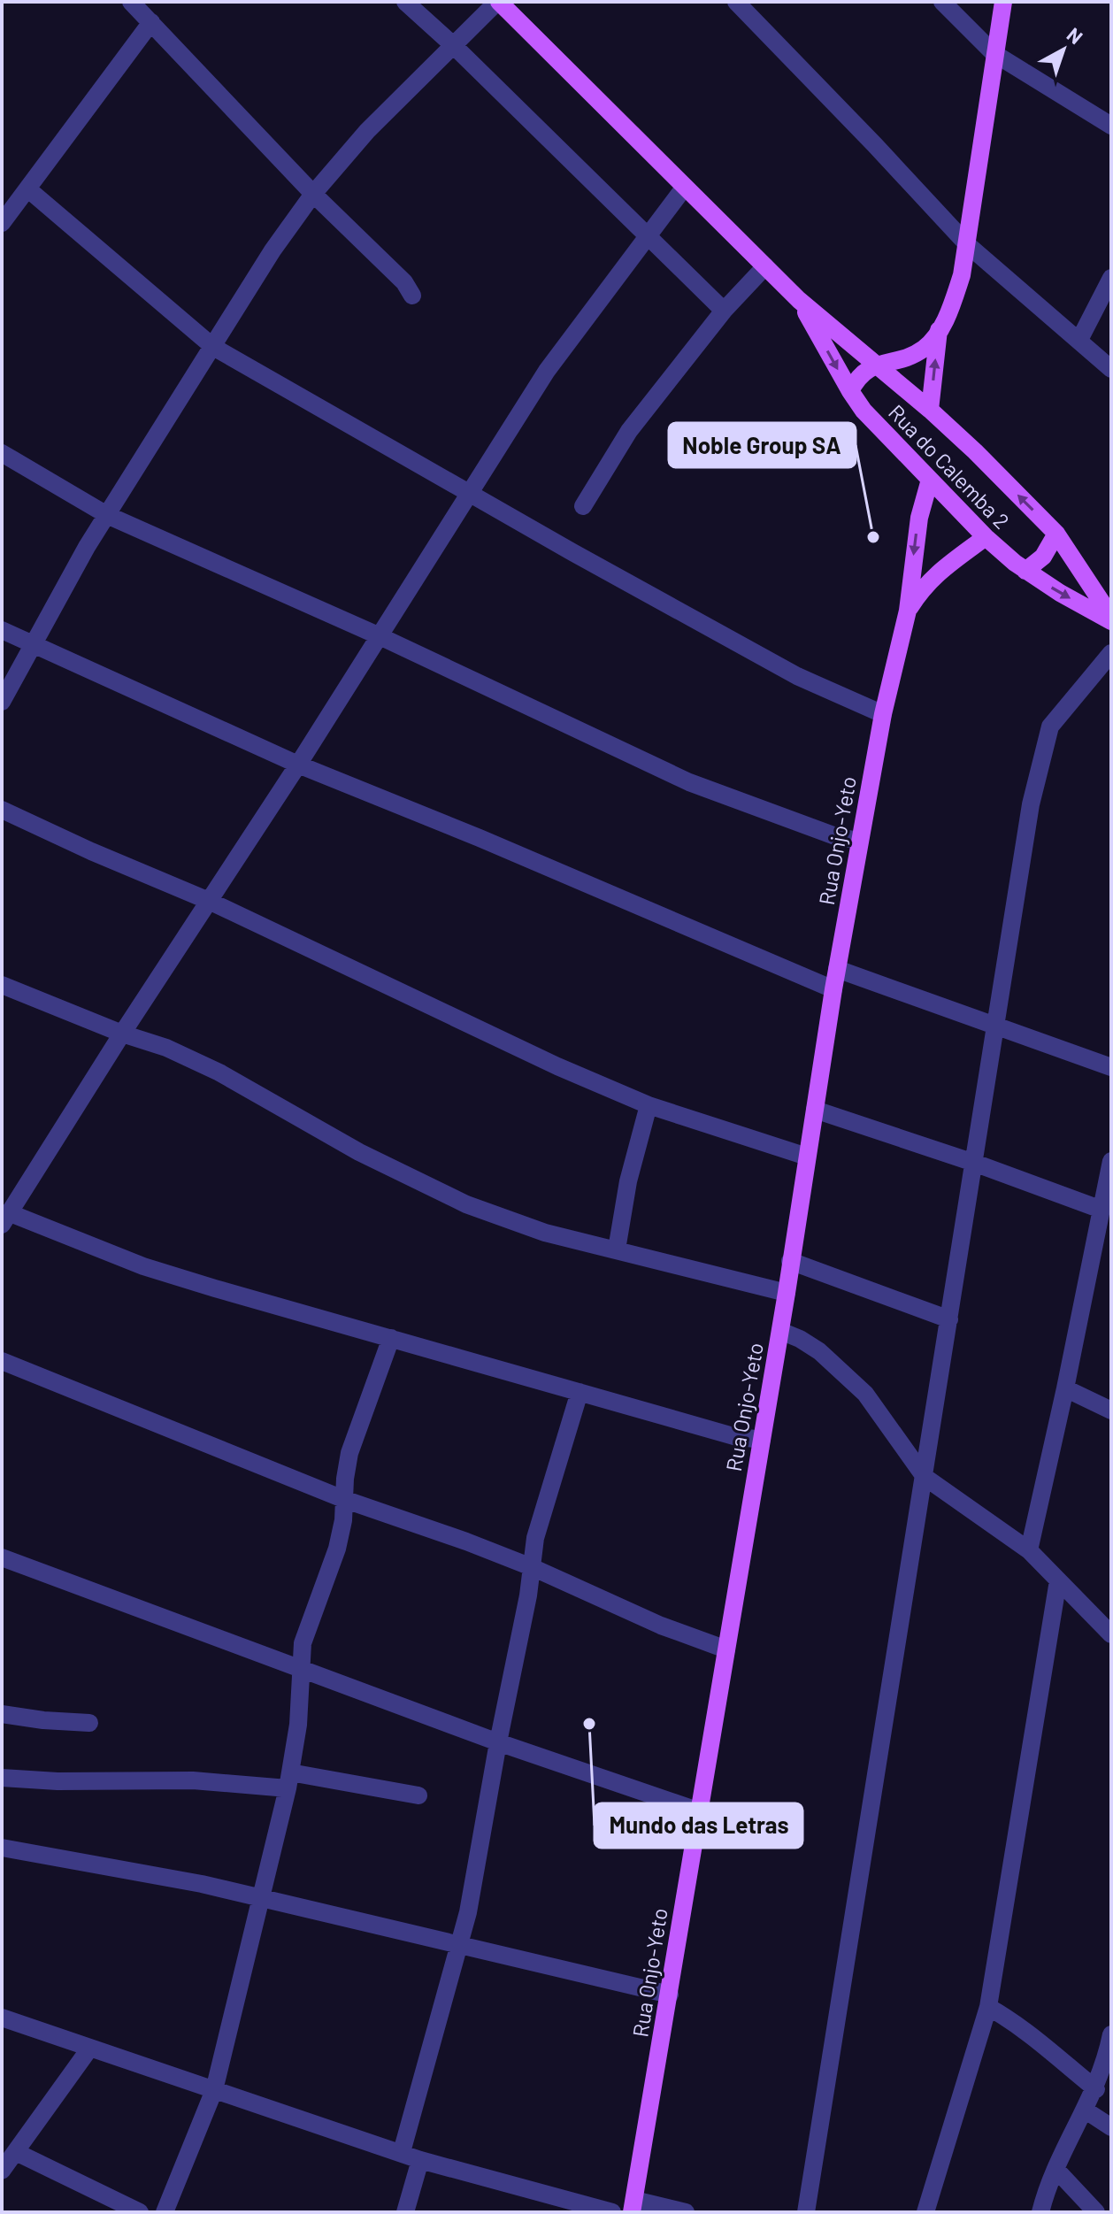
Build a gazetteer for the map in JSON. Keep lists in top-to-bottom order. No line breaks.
{"streets":{"main road":["Rua do Calemba 2","Rua Onjo-Yeto"]},"places":["Noble Group SA","Mundo das Letras"],"north":"top right"}
